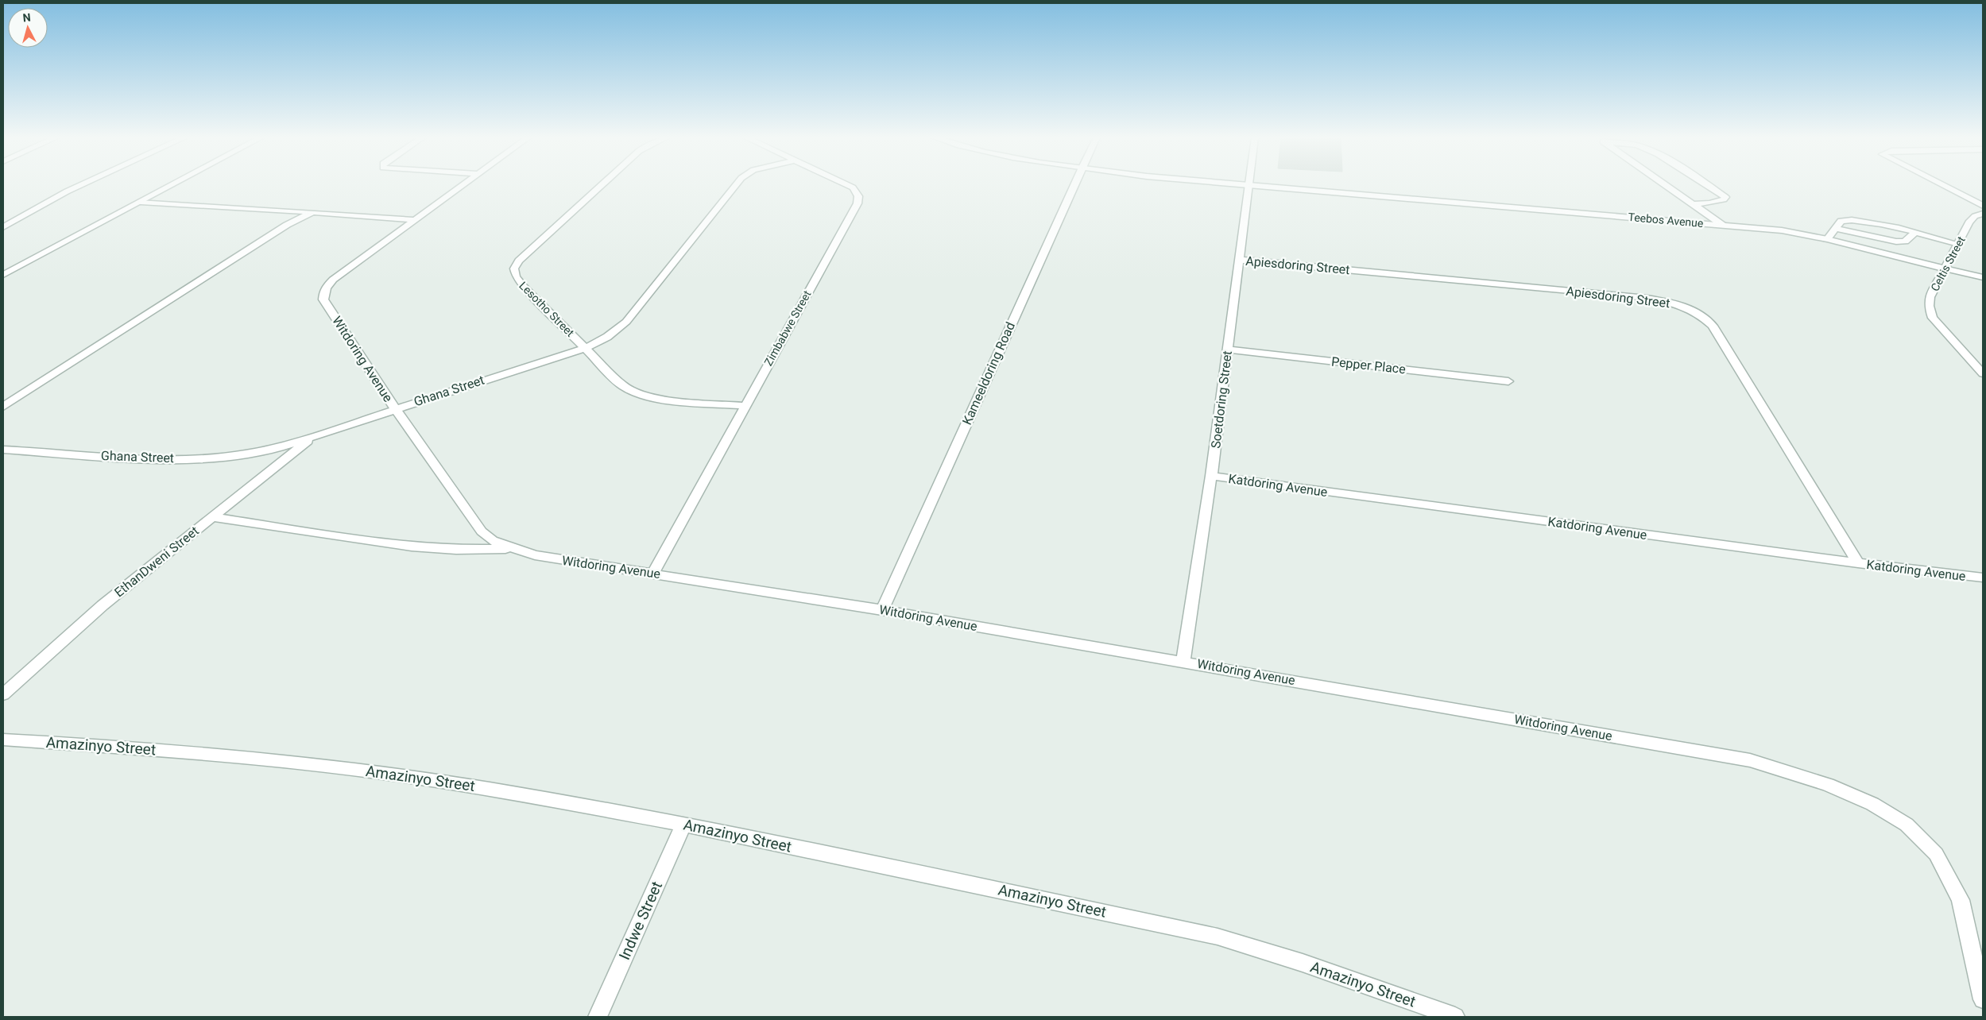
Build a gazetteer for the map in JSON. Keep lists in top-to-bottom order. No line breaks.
{"streets":{"street":["Teebos Avenue","Celtis Street","Apiesdoring Street","Lesotho Street","Zimbabwe Street","Witdoring Avenue","Pepper Place","Kameeldoring Road","Ghana Street","Soetdoring Street","Katdoring Avenue","EthanDweni Street","Amazinyo Street","Indwe Street"]},"crossings":[["Teebos Avenue","Celtis Street"],["Teebos Avenue","Soetdoring Street"],["Apiesdoring Street","Soetdoring Street"],["Apiesdoring Street","Katdoring Avenue"],["Lesotho Street","Zimbabwe Street"],["Lesotho Street","Ghana Street"],["Zimbabwe Street","Witdoring Avenue"],["Witdoring Avenue","Kameeldoring Road"],["Witdoring Avenue","Ghana Street"],["Witdoring Avenue","Soetdoring Street"],["Pepper Place","Soetdoring Street"],["Ghana Street","EthanDweni Street"],["Soetdoring Street","Katdoring Avenue"],["Amazinyo Street","Indwe Street"]],"north":"top"}
